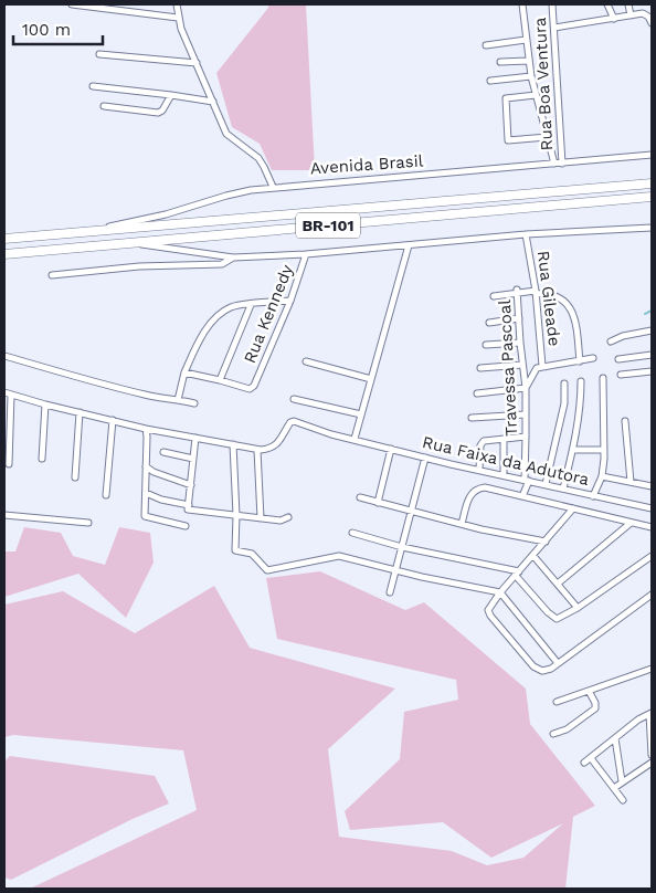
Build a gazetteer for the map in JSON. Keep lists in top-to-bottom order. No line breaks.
{"streets":{"highway":["Avenida Brasil","BR-101"],"street":["Rua Boa Ventura","Rua Gileade","Rua Kennedy","Travessa Pascoal","Rua Faixa da Adutora"]},"crossings":[["Rua Boa Ventura","Avenida Brasil"],["Rua Gileade","Travessa Pascoal"],["Travessa Pascoal","Rua Faixa da Adutora"]],"scale_bar":"100 m"}
